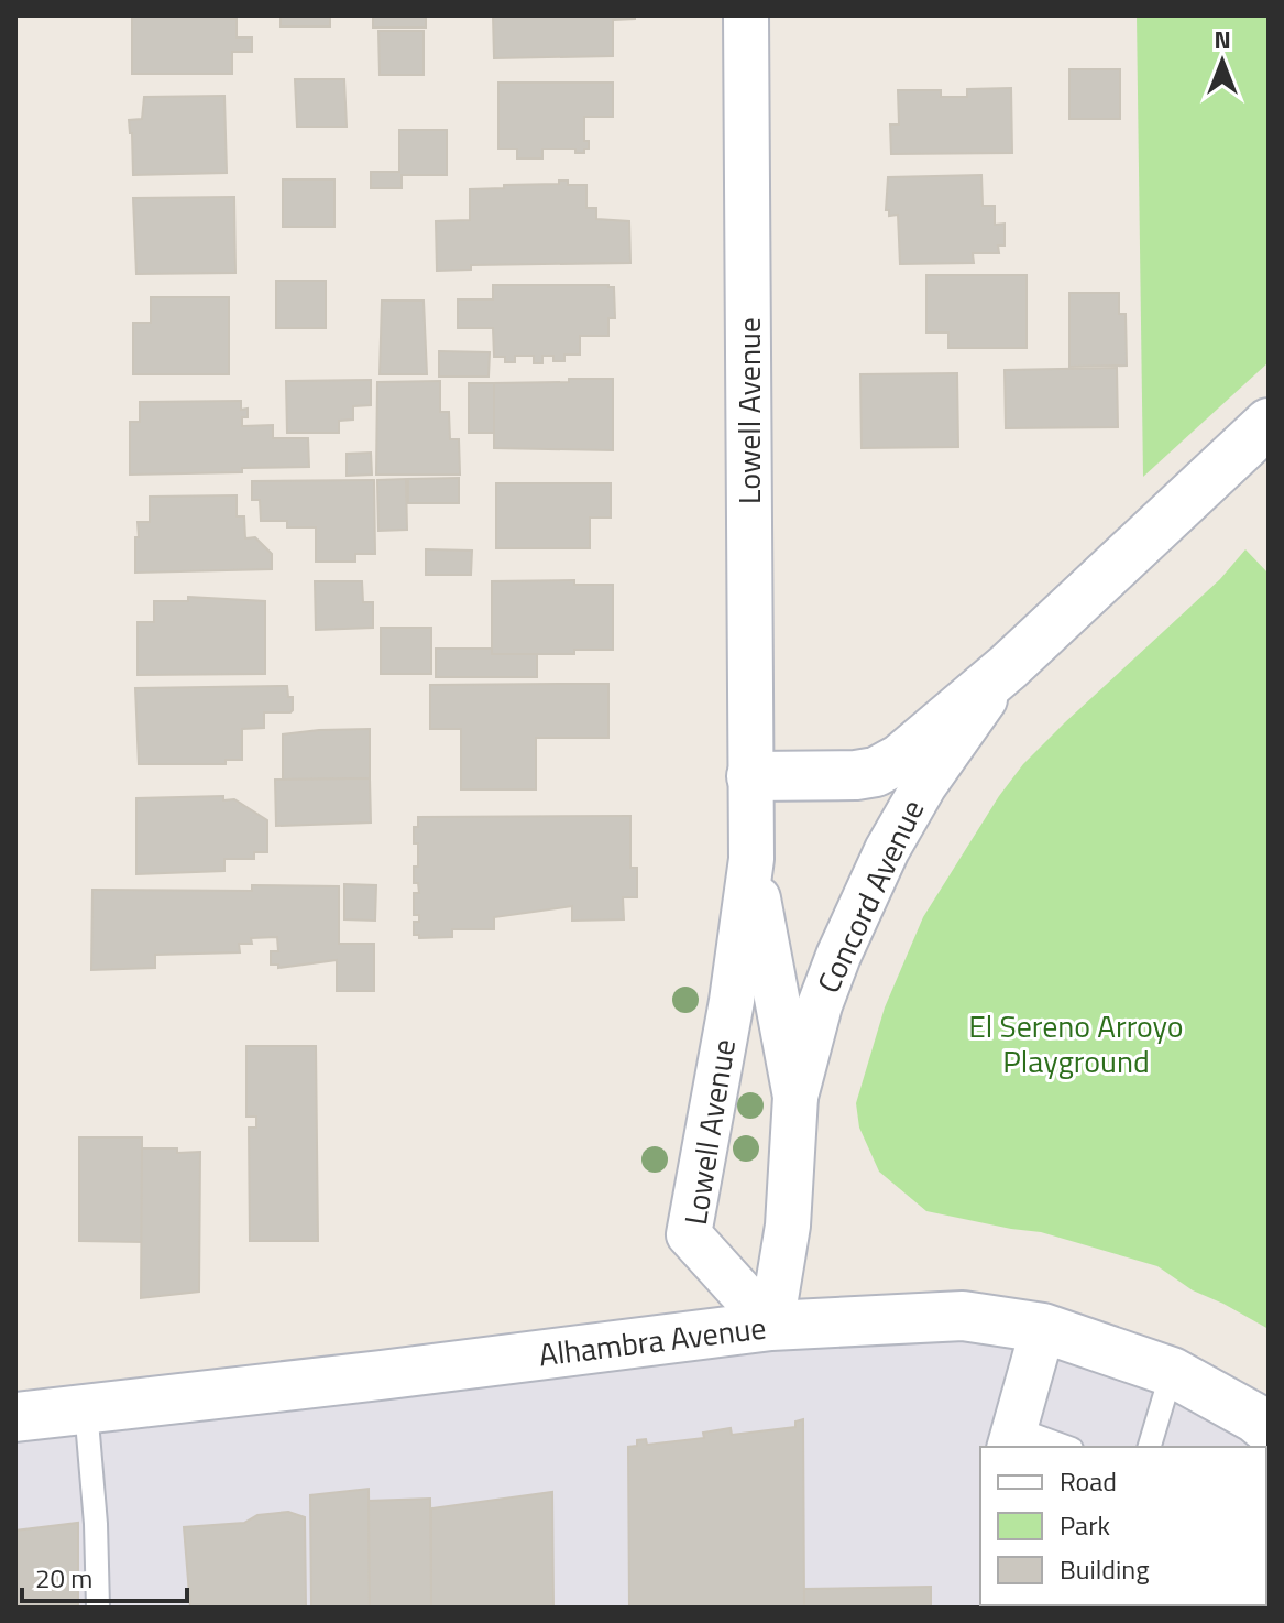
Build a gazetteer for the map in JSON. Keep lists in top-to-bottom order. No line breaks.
{"streets":{"main road":["Concord Avenue","Alhambra Avenue"],"street":["Lowell Avenue"]},"crossings":[["Lowell Avenue","Concord Avenue"],["Lowell Avenue","Alhambra Avenue"]],"parks":["El Sereno Arroyo Playground"],"legend":["Road","Park","Building"],"scale_bar":"20 m","north":"top"}
